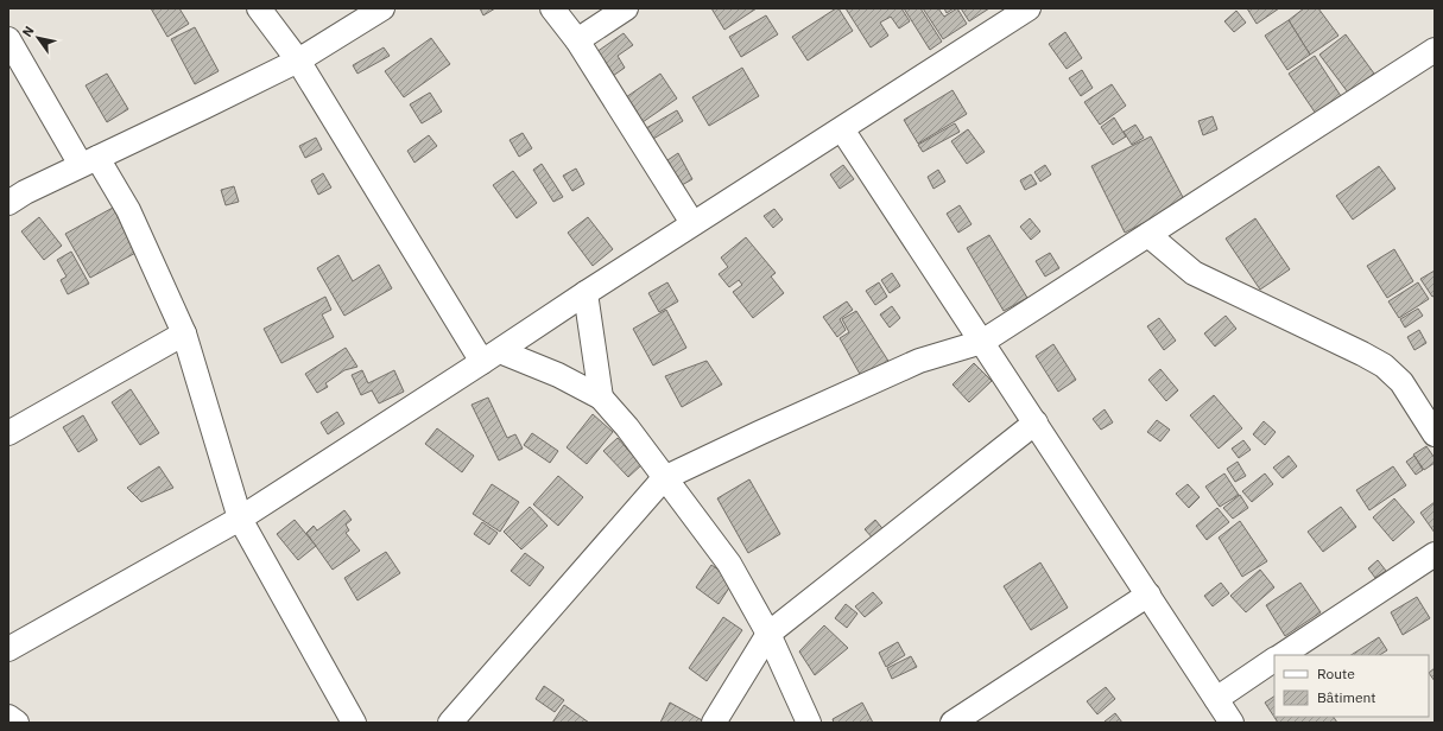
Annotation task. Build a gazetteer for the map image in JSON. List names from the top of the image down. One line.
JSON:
{"legend":["Route","Bâtiment"],"north":"top left"}
